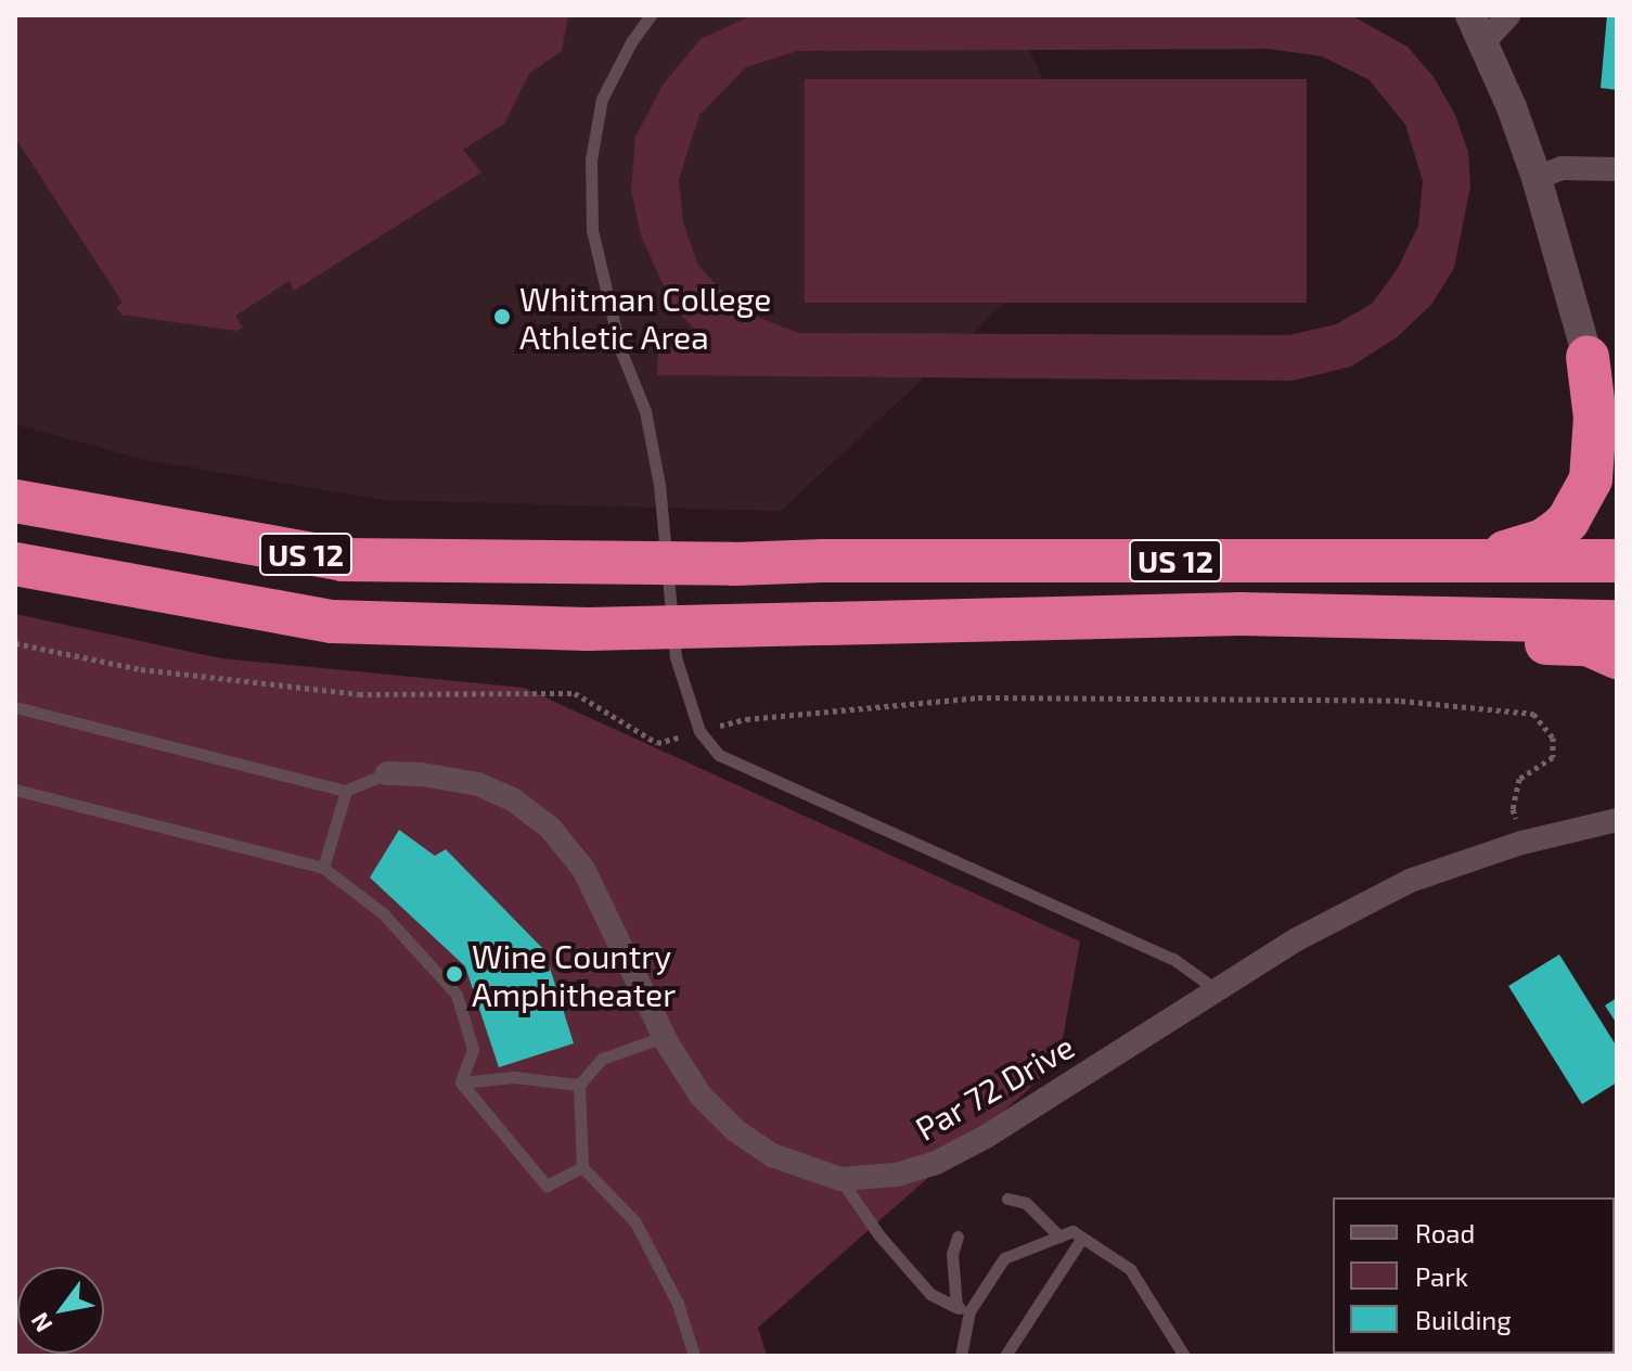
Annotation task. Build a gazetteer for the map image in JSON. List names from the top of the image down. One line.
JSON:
{"streets":{"highway":["US 12"],"street":["Par 72 Drive"]},"places":["Whitman College Athletic Area","Wine Country Amphitheater"],"legend":["Road","Park","Building"],"north":"bottom left"}
